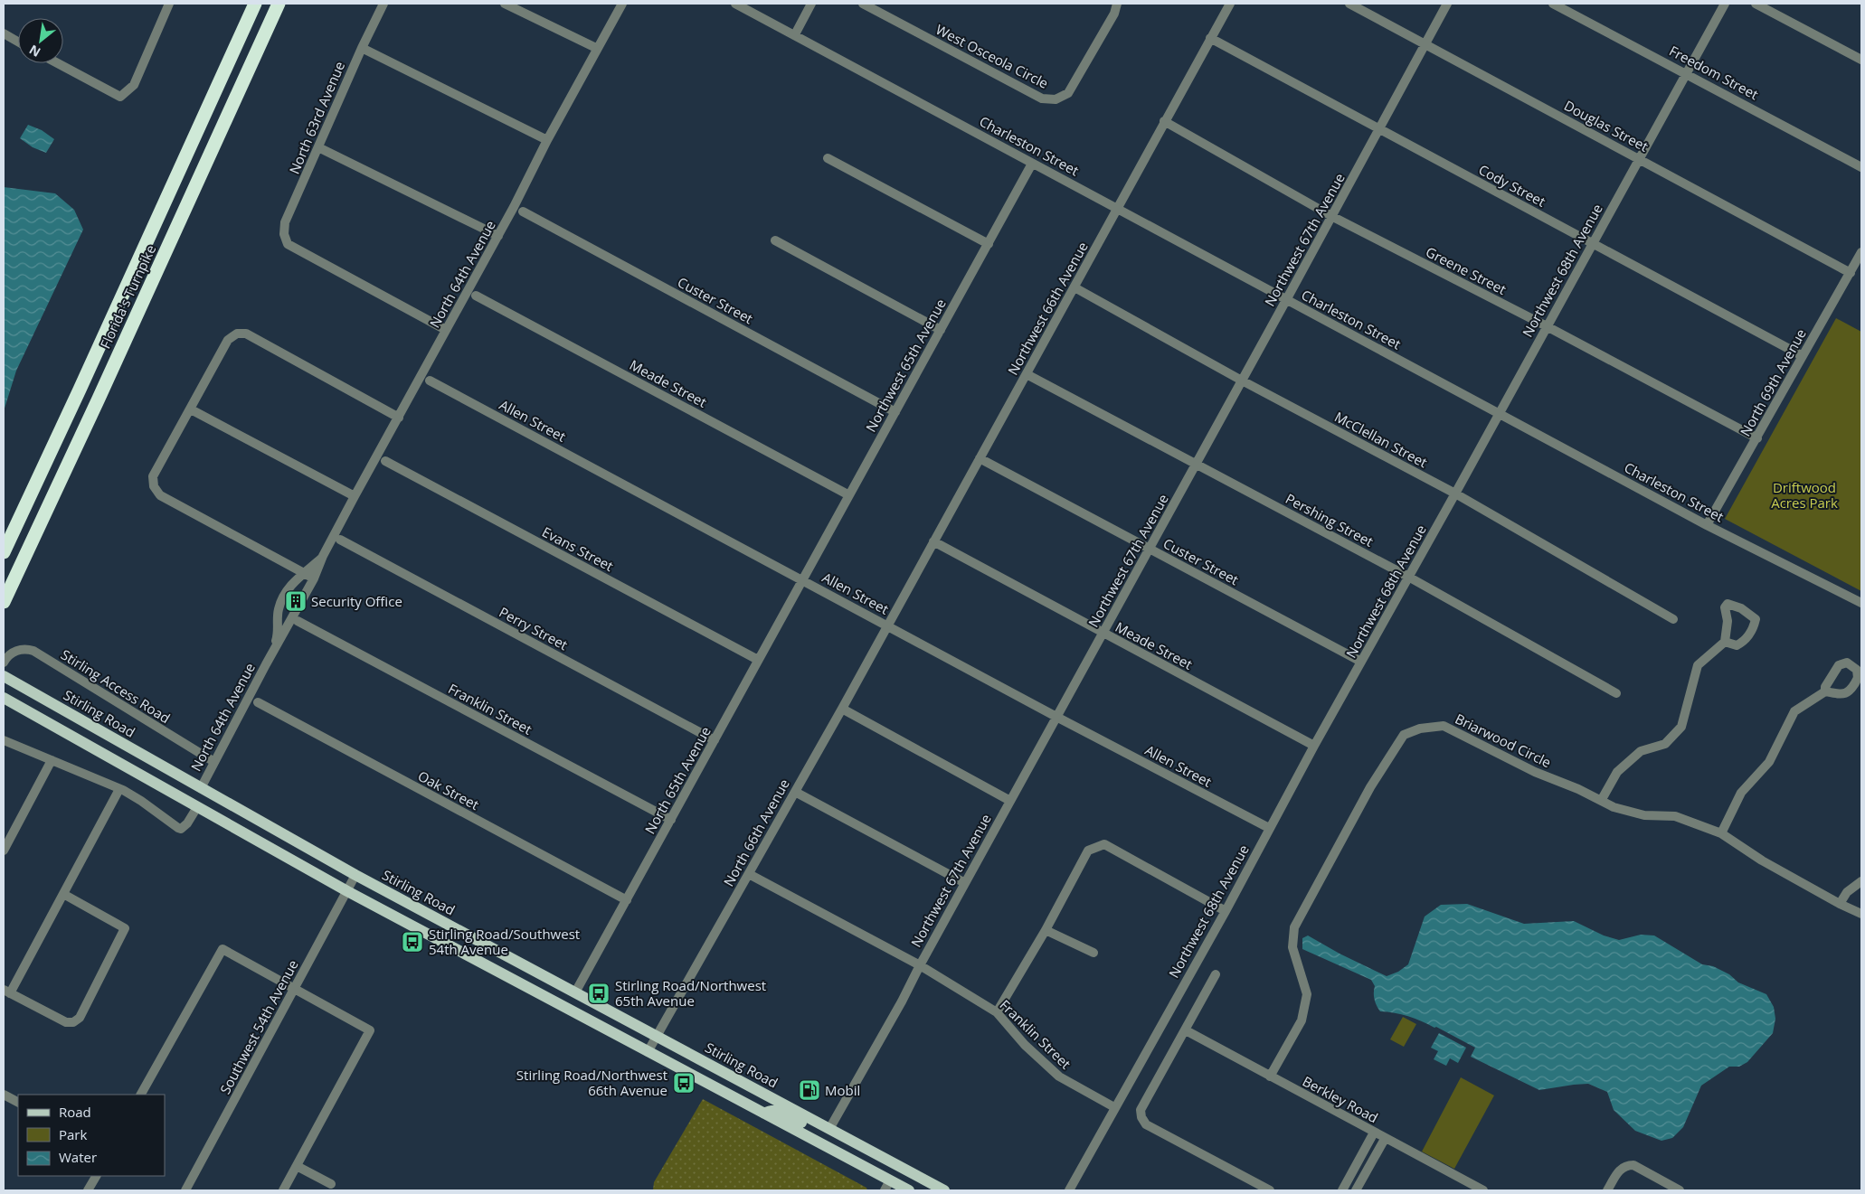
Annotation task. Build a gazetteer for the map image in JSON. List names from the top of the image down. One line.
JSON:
{"streets":{"highway":["Florida's Turnpike"],"main road":["Stirling Road"],"street":["West Osceola Circle","Freedom Street","North 63rd Avenue","Douglas Street","Charleston Street","Cody Street","Northwest 67th Avenue","Greene Street","Northwest 68th Avenue","North 64th Avenue","Custer Street","Northwest 66th Avenue","Northwest 65th Avenue","North 69th Avenue","Meade Street","Allen Street","McClellan Street","Pershing Street","Evans Street","Perry Street","Stirling Access Road","Franklin Street","Briarwood Circle","North 65th Avenue","Oak Street","North 66th Avenue","Southwest 54th Avenue","Berkley Road"]},"crossings":[["Freedom Street","Northwest 68th Avenue"],["North 63rd Avenue","North 64th Avenue"],["Douglas Street","Northwest 67th Avenue"],["Douglas Street","Northwest 68th Avenue"],["Douglas Street","North 69th Avenue"],["Charleston Street","Northwest 67th Avenue"],["Charleston Street","Northwest 68th Avenue"],["Charleston Street","Northwest 66th Avenue"],["Charleston Street","Northwest 65th Avenue"],["Charleston Street","North 69th Avenue"],["Cody Street","Northwest 67th Avenue"],["Cody Street","Northwest 68th Avenue"],["Cody Street","Northwest 66th Avenue"],["Cody Street","North 69th Avenue"],["Northwest 67th Avenue","Greene Street"],["Northwest 67th Avenue","Custer Street"],["Northwest 67th Avenue","Meade Street"],["Northwest 67th Avenue","Allen Street"],["Northwest 67th Avenue","McClellan Street"],["Northwest 67th Avenue","Pershing Street"],["Northwest 67th Avenue","Franklin Street"],["Northwest 67th Avenue","Stirling Road"],["Greene Street","Northwest 68th Avenue"],["Greene Street","Northwest 66th Avenue"],["Greene Street","North 69th Avenue"],["Northwest 68th Avenue","Custer Street"],["Northwest 68th Avenue","Meade Street"],["Northwest 68th Avenue","Allen Street"],["Northwest 68th Avenue","McClellan Street"],["Northwest 68th Avenue","Pershing Street"],["Northwest 68th Avenue","Franklin Street"],["North 64th Avenue","Stirling Access Road"],["North 64th Avenue","Stirling Road"],["Custer Street","Northwest 66th Avenue"],["Custer Street","Northwest 65th Avenue"],["Northwest 66th Avenue","Meade Street"],["Northwest 66th Avenue","Allen Street"],["Northwest 66th Avenue","McClellan Street"],["Northwest 66th Avenue","Pershing Street"],["Northwest 66th Avenue","North 66th Avenue"],["Northwest 65th Avenue","Meade Street"],["Northwest 65th Avenue","Allen Street"],["Northwest 65th Avenue","North 65th Avenue"],["Allen Street","North 65th Avenue"],["Allen Street","North 66th Avenue"],["Evans Street","North 65th Avenue"],["Perry Street","North 65th Avenue"],["Franklin Street","North 65th Avenue"],["Franklin Street","North 66th Avenue"],["Stirling Road","North 65th Avenue"],["Stirling Road","North 66th Avenue"],["Stirling Road","Southwest 54th Avenue"],["Briarwood Circle","Berkley Road"],["North 65th Avenue","Oak Street"]],"parks":["Driftwood Acres Park"],"places":{"building":["Security Office"],"bus stop":["Stirling Road/Southwest 54th Avenue","Stirling Road/Northwest 65th Avenue","Stirling Road/Northwest 66th Avenue"],"fuel station":["Mobil"]},"legend":["Road","Park","Water"],"north":"bottom left"}
